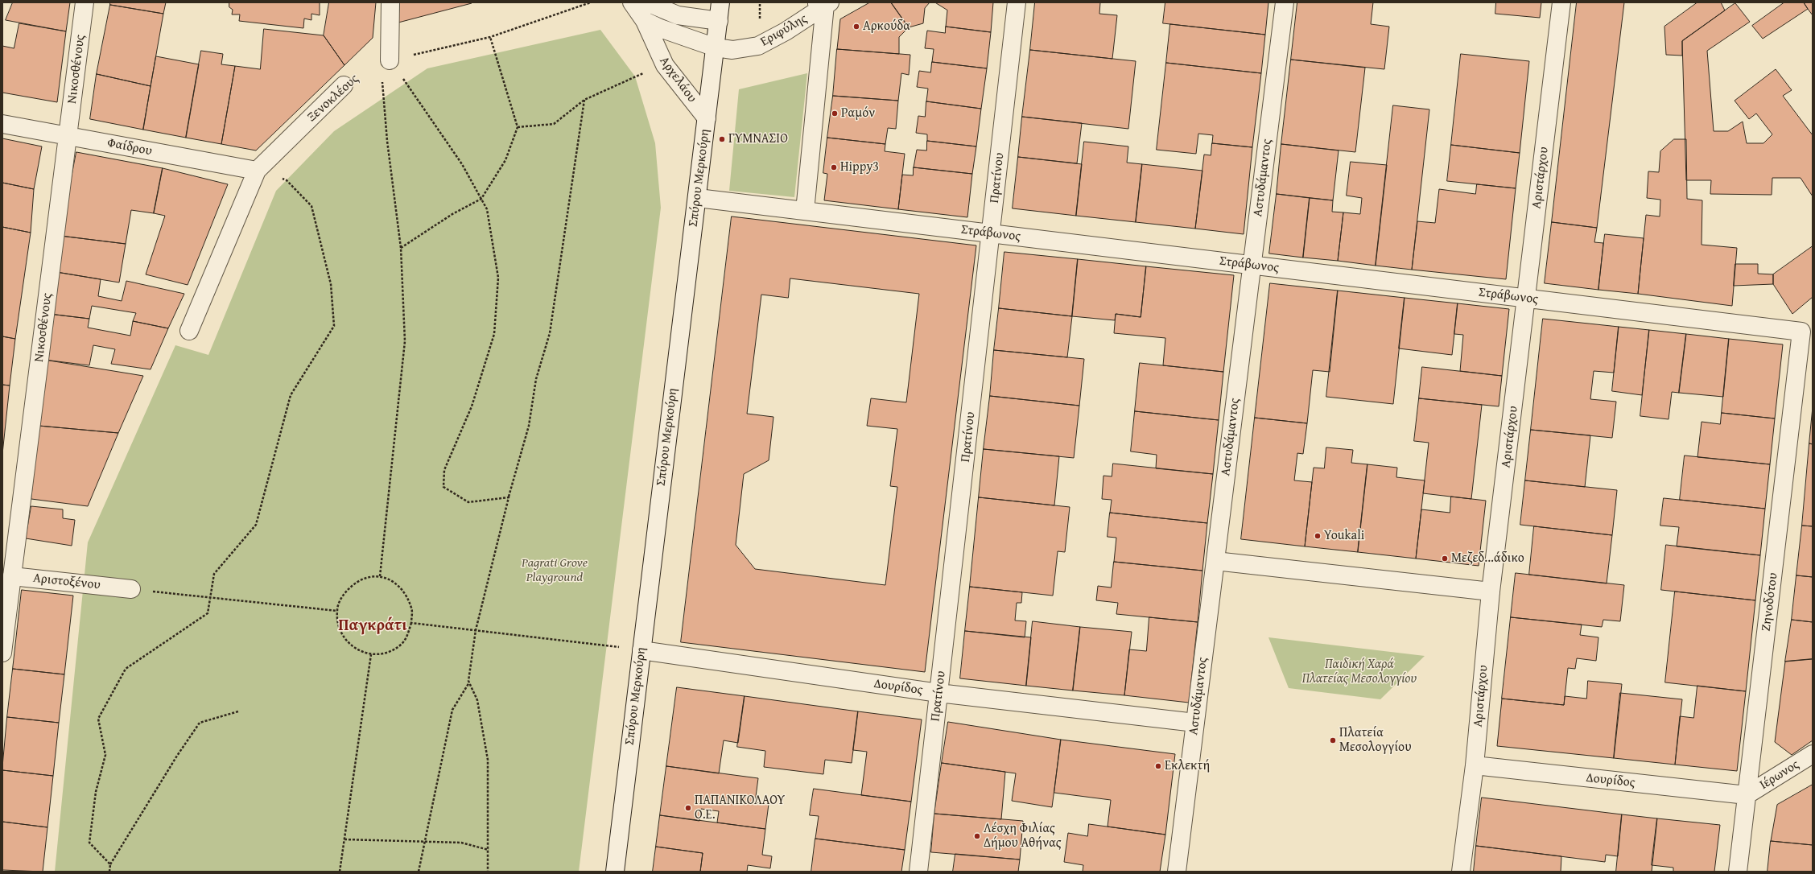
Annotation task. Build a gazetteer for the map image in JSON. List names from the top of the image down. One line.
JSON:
{"streets":{"street":["Εριφύλης","Νικοσθένους","Αρχελάου","Ξενοκλέους","Φαίδρου","Σπύρου Μερκούρη","Πρατίνου","Αστυδάμαντος","Αριστάρχου","Στράβωνος","Αριστοξένου","Ζηνοδότου","Δουρίδος","Ιέρωνος"]},"crossings":[["Εριφύλης","Σπύρου Μερκούρη"],["Νικοσθένους","Φαίδρου"],["Νικοσθένους","Αριστοξένου"],["Αρχελάου","Σπύρου Μερκούρη"],["Ξενοκλέους","Φαίδρου"],["Σπύρου Μερκούρη","Στράβωνος"],["Σπύρου Μερκούρη","Δουρίδος"],["Πρατίνου","Στράβωνος"],["Πρατίνου","Δουρίδος"],["Αστυδάμαντος","Στράβωνος"],["Αστυδάμαντος","Δουρίδος"],["Αριστάρχου","Στράβωνος"],["Αριστάρχου","Δουρίδος"],["Στράβωνος","Ζηνοδότου"],["Ζηνοδότου","Δουρίδος"],["Ζηνοδότου","Ιέρωνος"],["Δουρίδος","Ιέρωνος"]],"districts":["Παγκράτι"],"parks":["Pagrati Grove Playground","Παιδική Χαρά Πλατείας Μεσολογγίου"],"places":["Αρκούδα","Ραμόν","ΓΥΜΝΑΣΙΟ","Hippy3","Youkali","Μεζεδ...άδικο","Πλατεία Μεσολογγίου","Εκλεκτή","ΠΑΠΑΝΙΚΟΛΑΟΥ Ο.Ε.","Λέσχη Φιλίας Δήμου Αθήνας"]}
